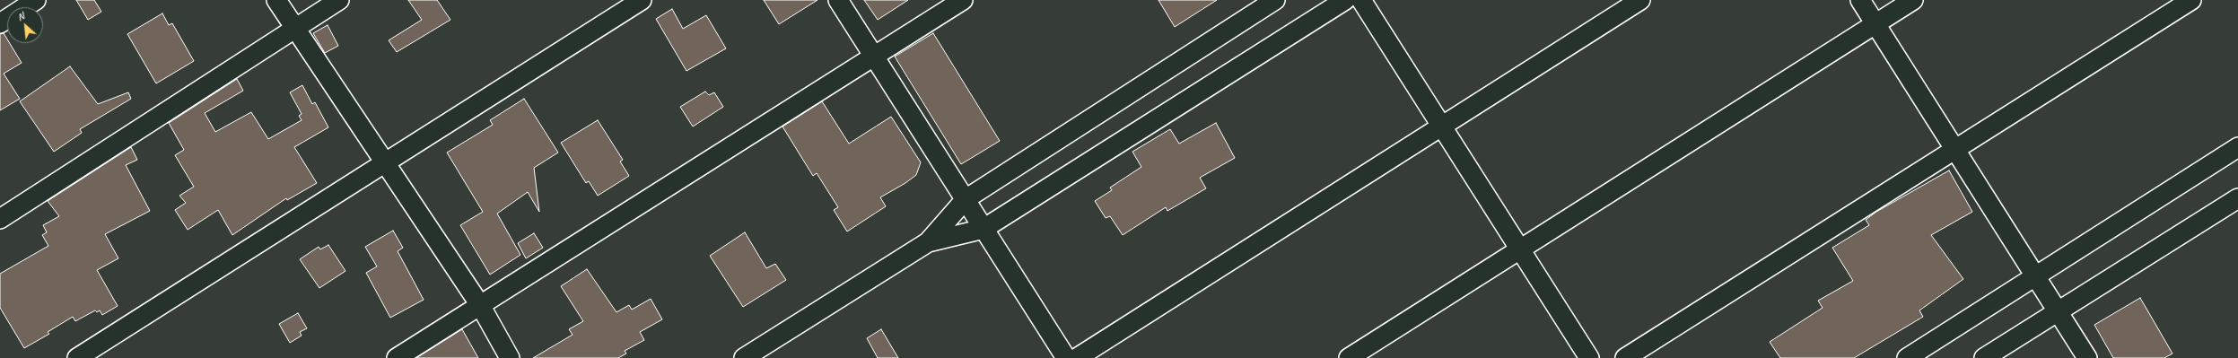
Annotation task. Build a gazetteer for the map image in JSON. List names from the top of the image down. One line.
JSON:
{"north":"top left"}
